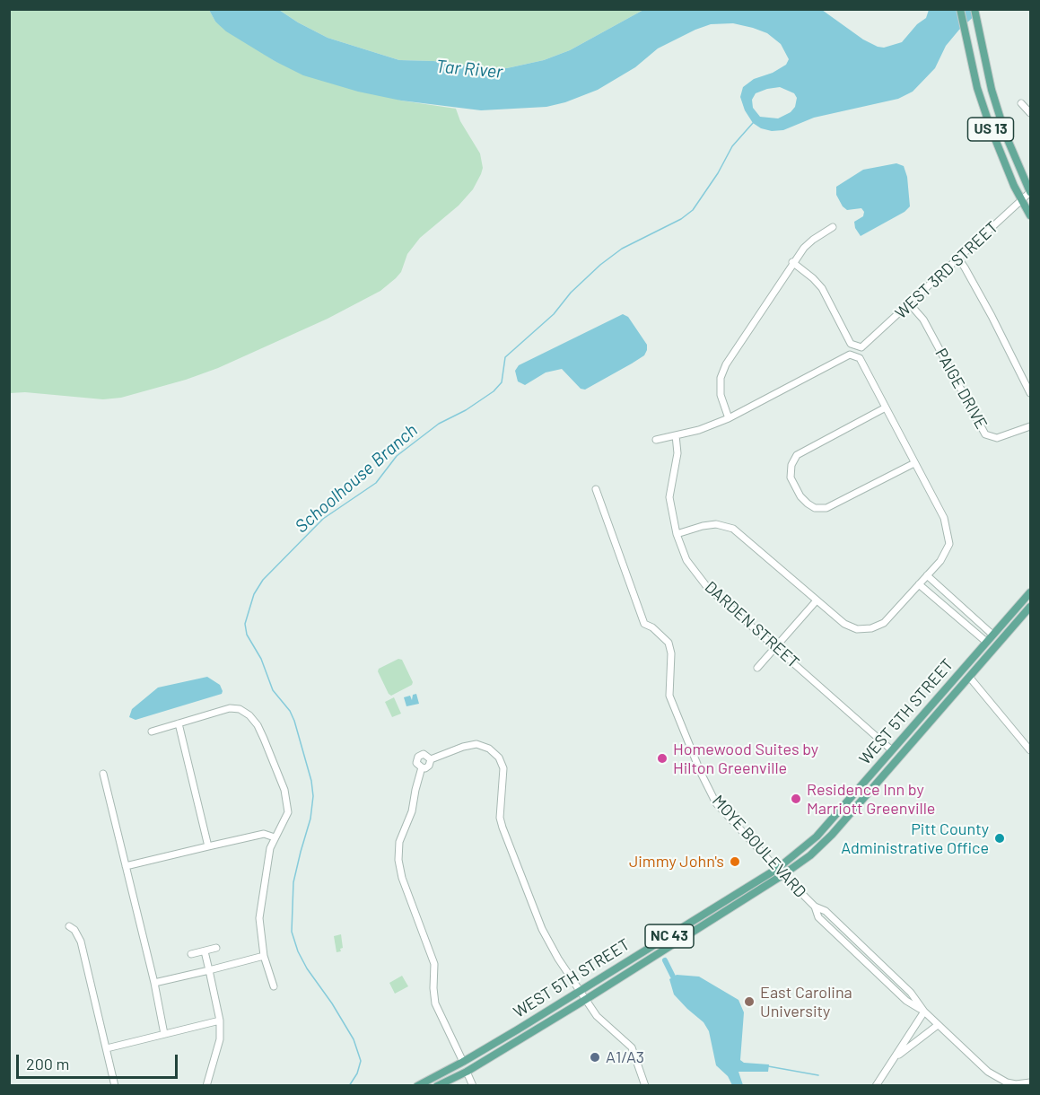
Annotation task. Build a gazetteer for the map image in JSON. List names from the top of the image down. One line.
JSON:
{"streets":{"main road":["US 13","WEST 5TH STREET","NC 43"],"street":["WEST 3RD STREET","PAIGE DRIVE","DARDEN STREET","MOYE BOULEVARD"]},"crossings":[["US 13","WEST 3RD STREET"],["WEST 3RD STREET","PAIGE DRIVE"],["DARDEN STREET","WEST 5TH STREET"],["WEST 5TH STREET","MOYE BOULEVARD"]],"water":["Tar River","Schoolhouse Branch"],"places":["Homewood Suites by Hilton Greenville","Residence Inn by Marriott Greenville","Pitt County Administrative Office","Jimmy John's","East Carolina University","A1/A3"],"scale_bar":"200 m"}
